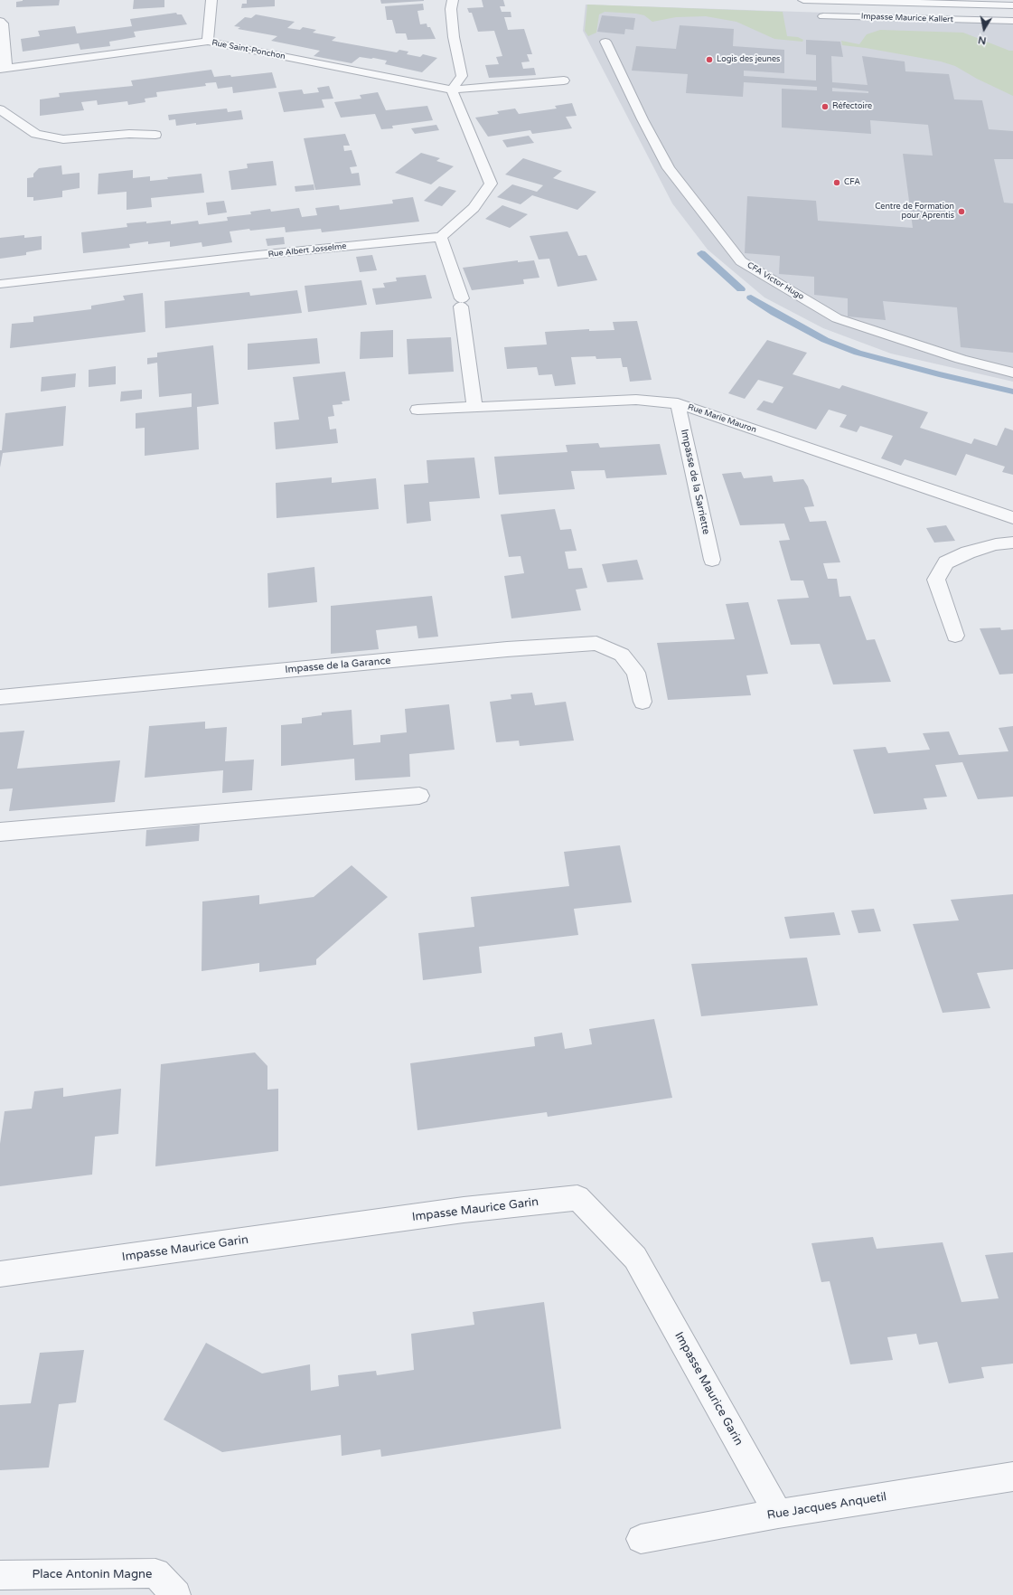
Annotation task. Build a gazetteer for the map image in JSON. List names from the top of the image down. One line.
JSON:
{"streets":{"street":["Impasse Maurice Kallert","Rue Saint-Ponchon","Rue Albert Josselme","CFA Victor Hugo","Rue Marie Mauron","Impasse de la Sarriette","Impasse de la Garance","Impasse Maurice Garin","Rue Jacques Anquetil","Place Antonin Magne"]},"crossings":[["Rue Marie Mauron","Impasse de la Sarriette"],["Impasse Maurice Garin","Rue Jacques Anquetil"]],"places":["Logis des jeunes","Réfectoire","CFA","Centre de Formation pour Aprentis"],"north":"bottom"}
